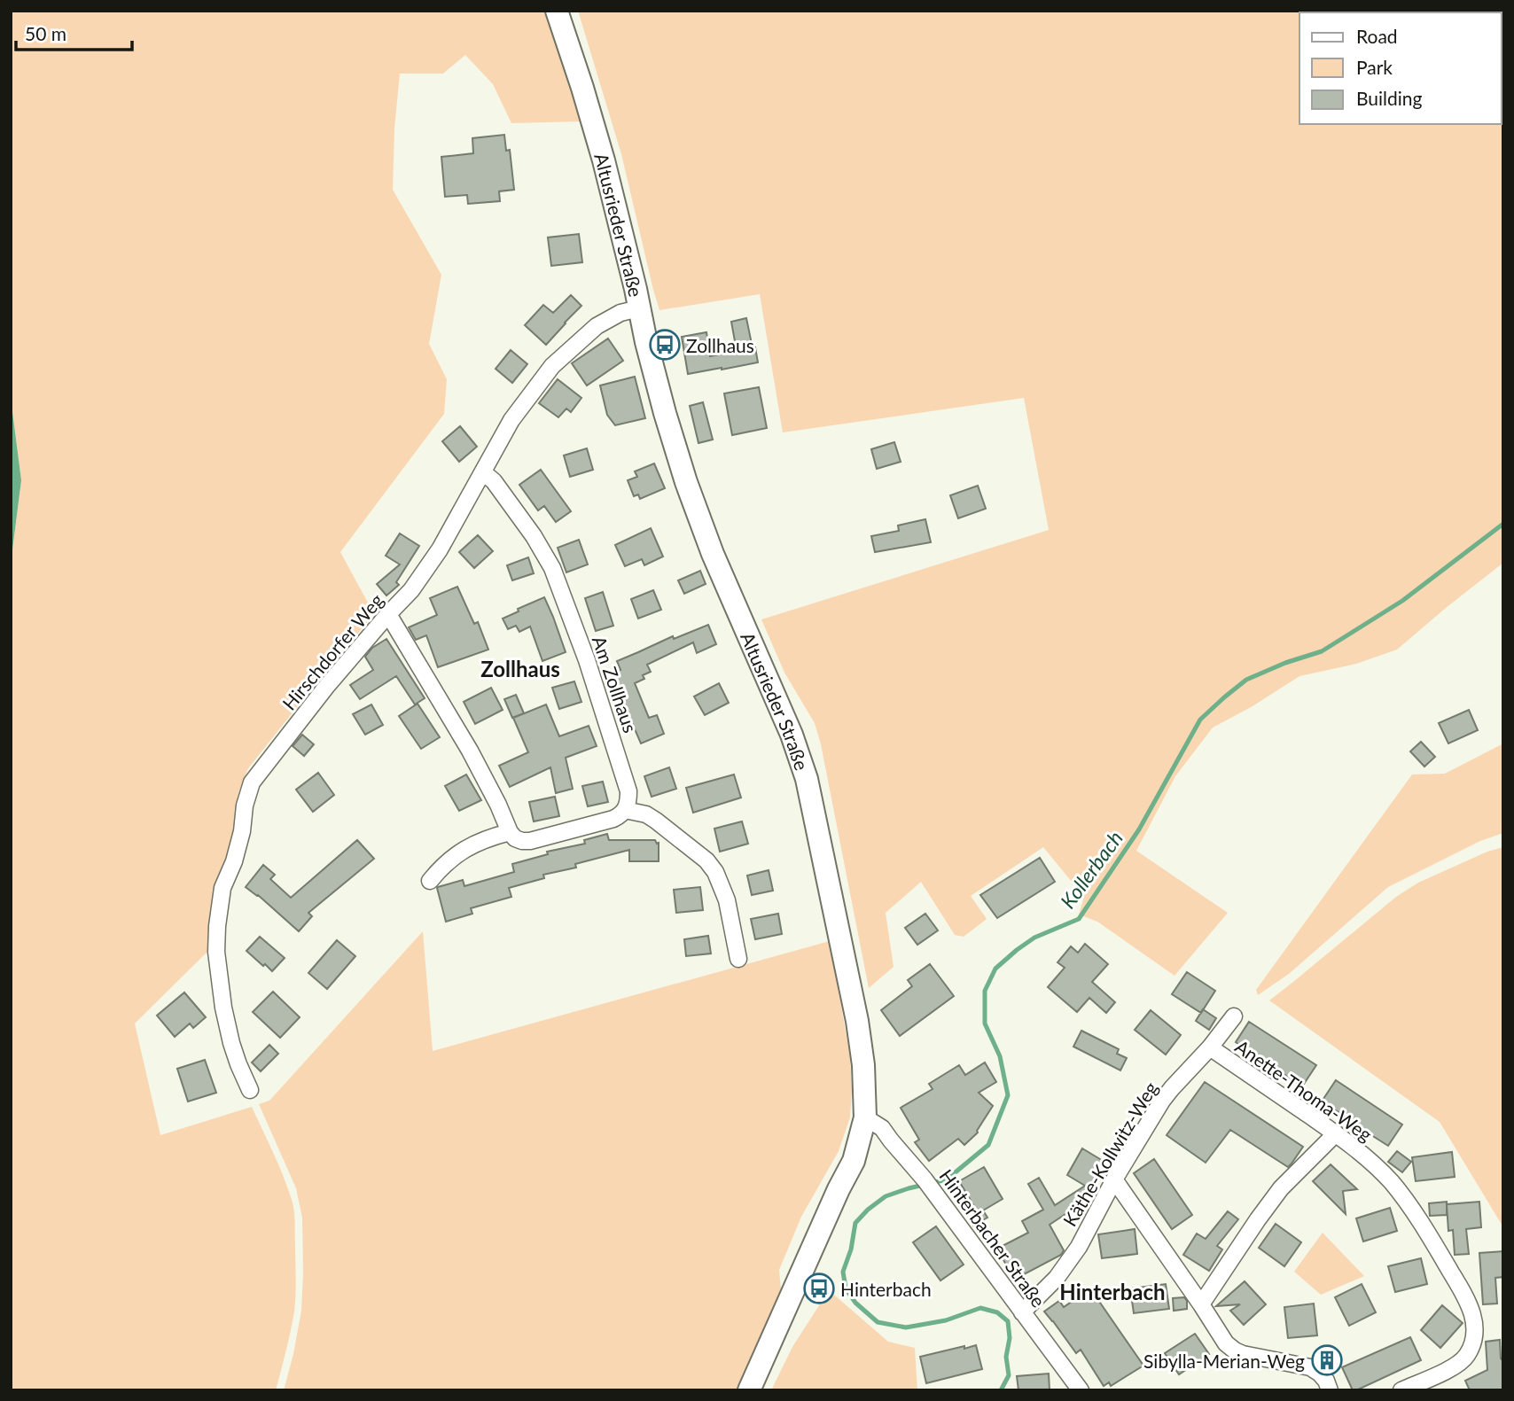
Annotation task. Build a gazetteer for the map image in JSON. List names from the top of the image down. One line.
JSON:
{"streets":{"main road":["Altusrieder Straße"],"street":["Hirschdorfer Weg","Am Zollhaus","Anette-Thoma-Weg","Käthe-Kollwitz-Weg","Hinterbacher Straße"]},"crossings":[["Altusrieder Straße","Hirschdorfer Weg"],["Altusrieder Straße","Hinterbacher Straße"],["Hirschdorfer Weg","Am Zollhaus"],["Anette-Thoma-Weg","Käthe-Kollwitz-Weg"],["Käthe-Kollwitz-Weg","Hinterbacher Straße"]],"districts":["Zollhaus","Hinterbach"],"water":["Kollerbach"],"places":{"bus stop":["Zollhaus","Hinterbach"],"building":["Sibylla-Merian-Weg"]},"legend":["Road","Park","Building"],"scale_bar":"50 m"}
